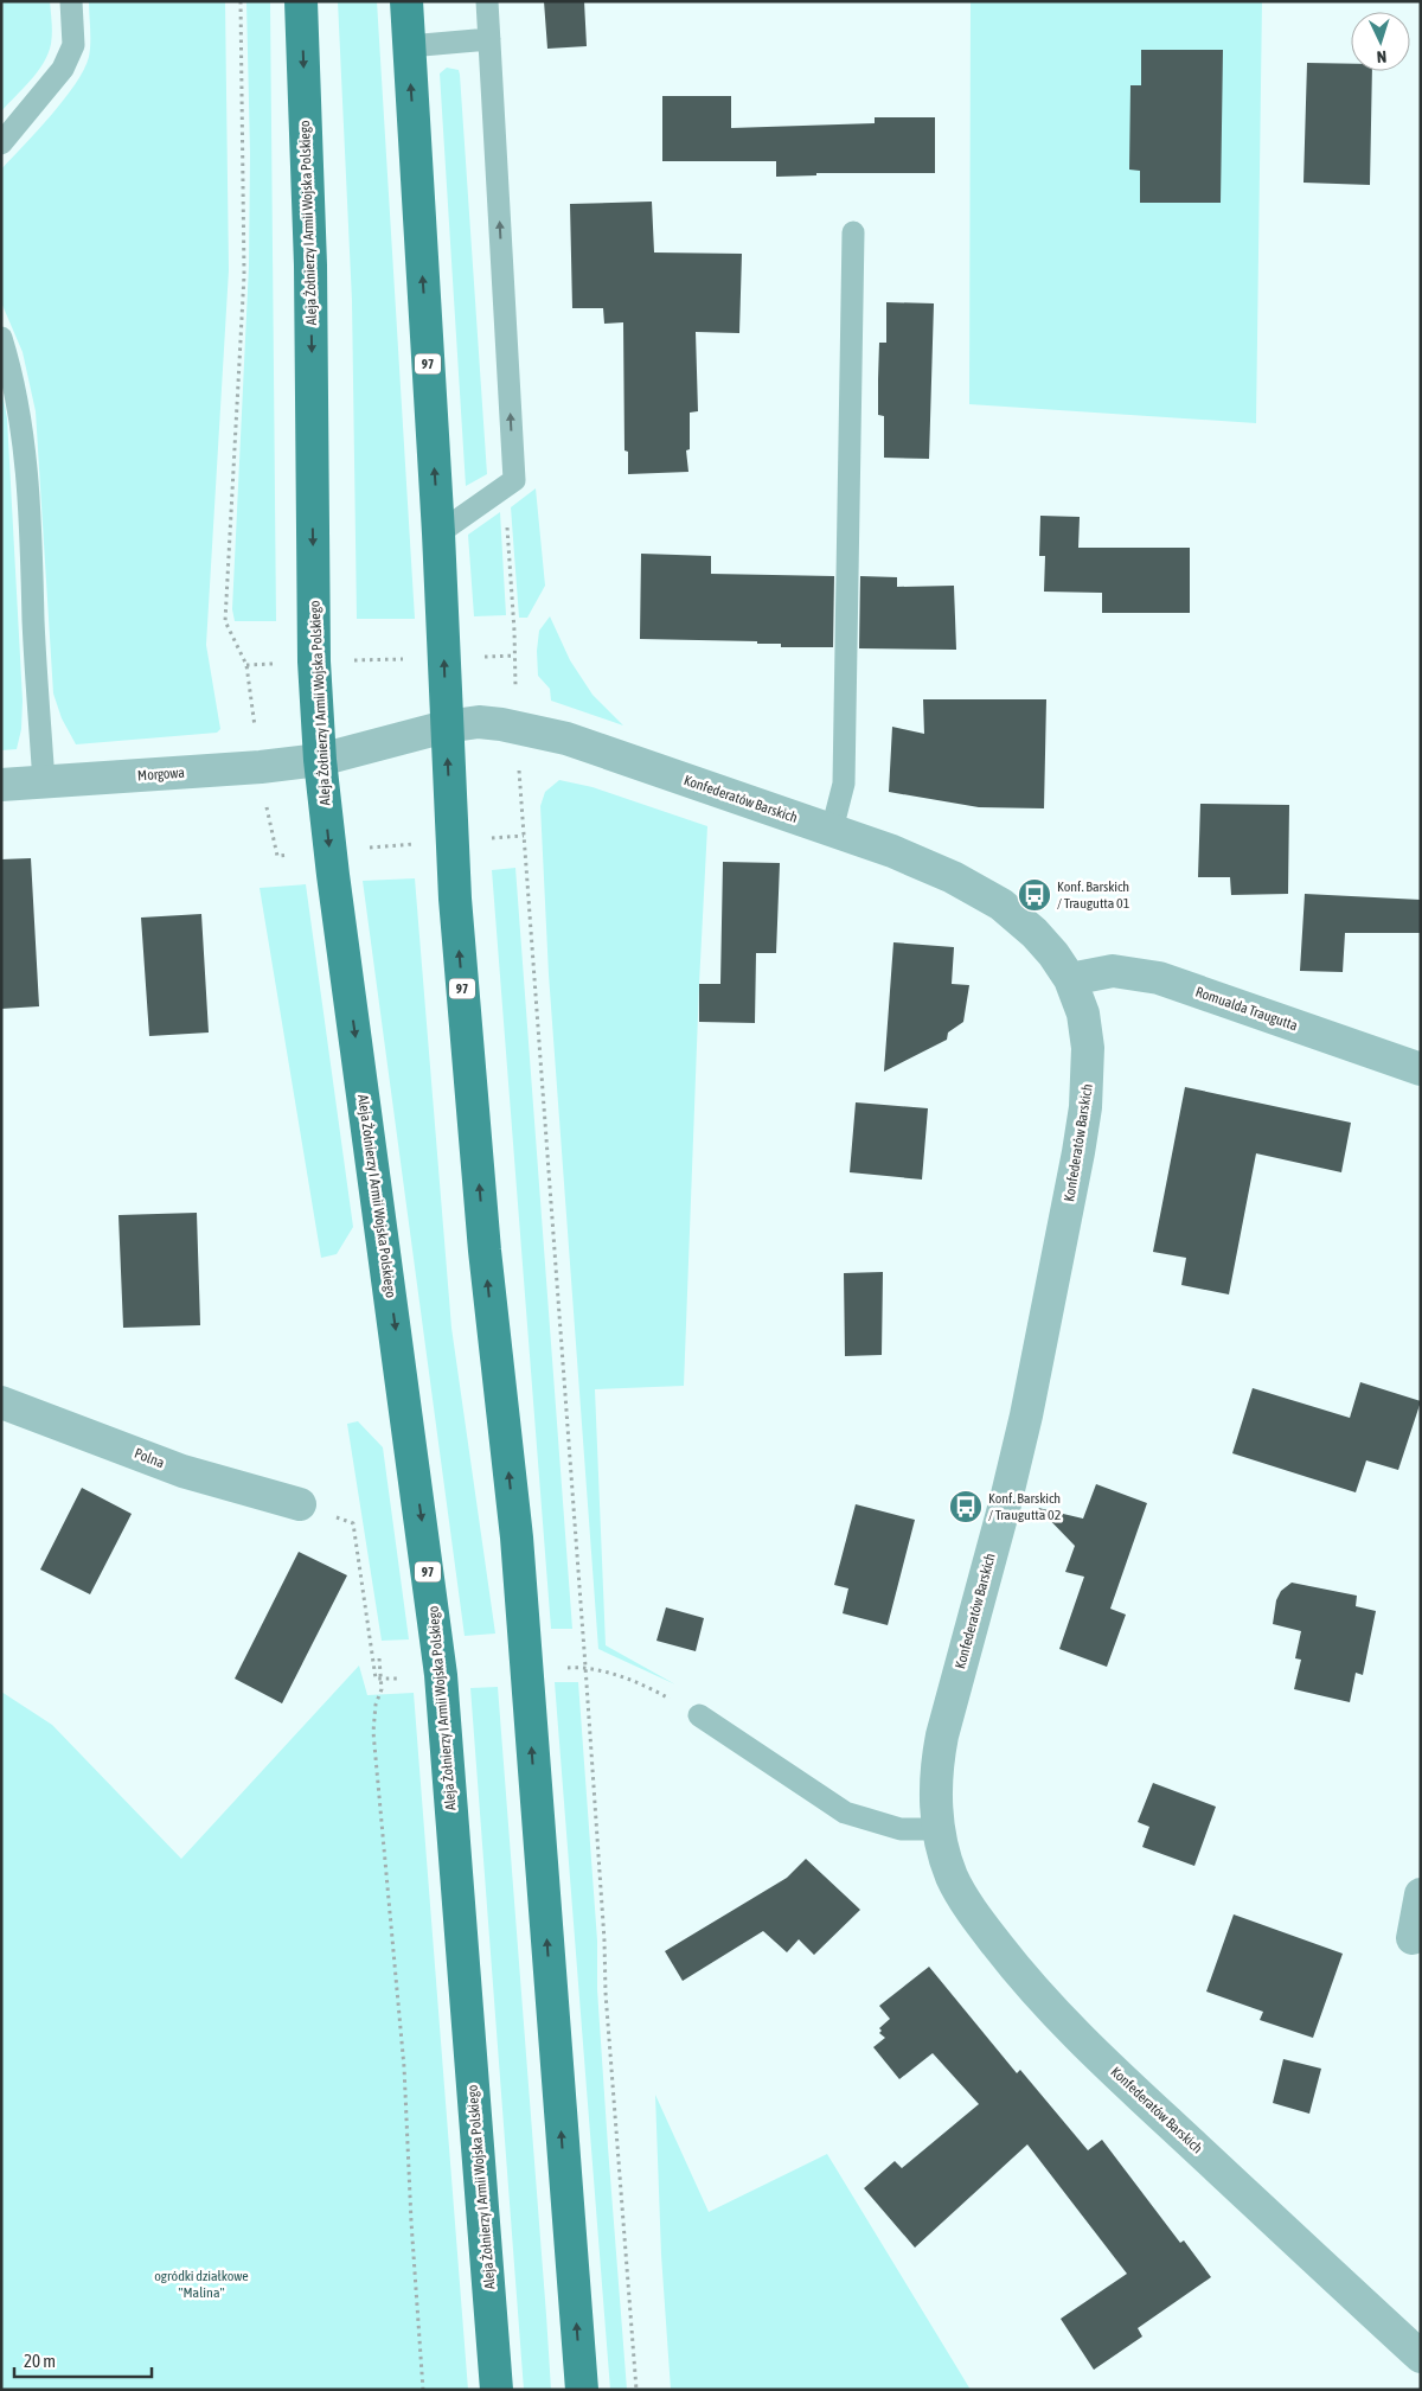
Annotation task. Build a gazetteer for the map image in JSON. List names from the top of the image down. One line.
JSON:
{"streets":{"main road":["Aleja Żołnierzy I Armii Wojska Polskiego","97"],"street":["Morgowa","Konfederatów Barskich","Romualda Traugutta","Polna"]},"crossings":[["Aleja Żołnierzy I Armii Wojska Polskiego","Morgowa"],["Aleja Żołnierzy I Armii Wojska Polskiego","Konfederatów Barskich"],["97","Konfederatów Barskich"],["Morgowa","Konfederatów Barskich"],["Konfederatów Barskich","Romualda Traugutta"]],"parks":["ogródki działkowe \"Malina\""],"places":{"bus stop":["Konf. Barskich / Traugutta 01","Konf. Barskich / Traugutta 02"]},"scale_bar":"20 m","north":"bottom"}
